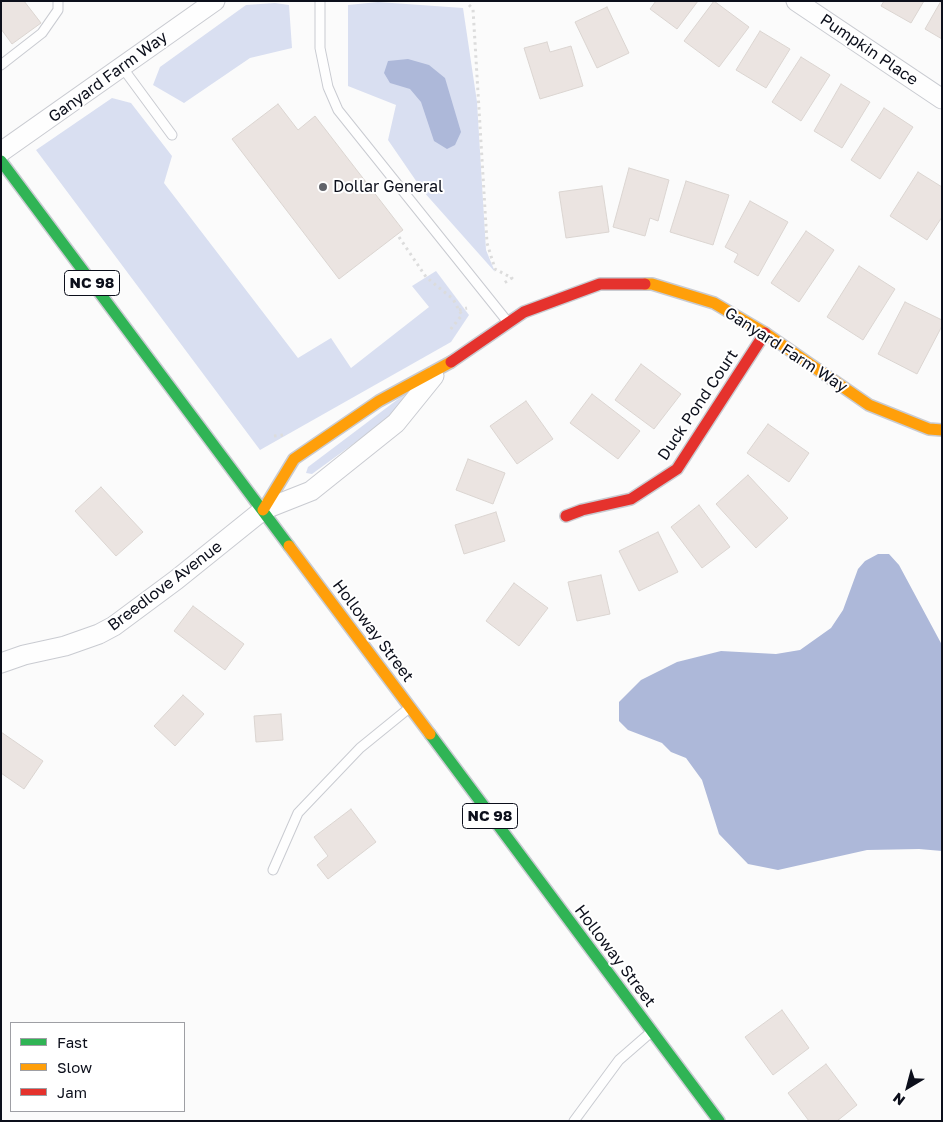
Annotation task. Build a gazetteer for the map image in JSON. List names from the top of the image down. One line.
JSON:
{"streets":{"main road":["Ganyard Farm Way","NC 98","Duck Pond Court","Holloway Street"],"street":["Pumpkin Place","Breedlove Avenue"]},"crossings":[["Ganyard Farm Way","Duck Pond Court"],["Ganyard Farm Way","Breedlove Avenue"],["Ganyard Farm Way","Holloway Street"],["Breedlove Avenue","Holloway Street"]],"places":["Dollar General"],"legend":["Fast","Slow","Jam"],"north":"bottom left"}
